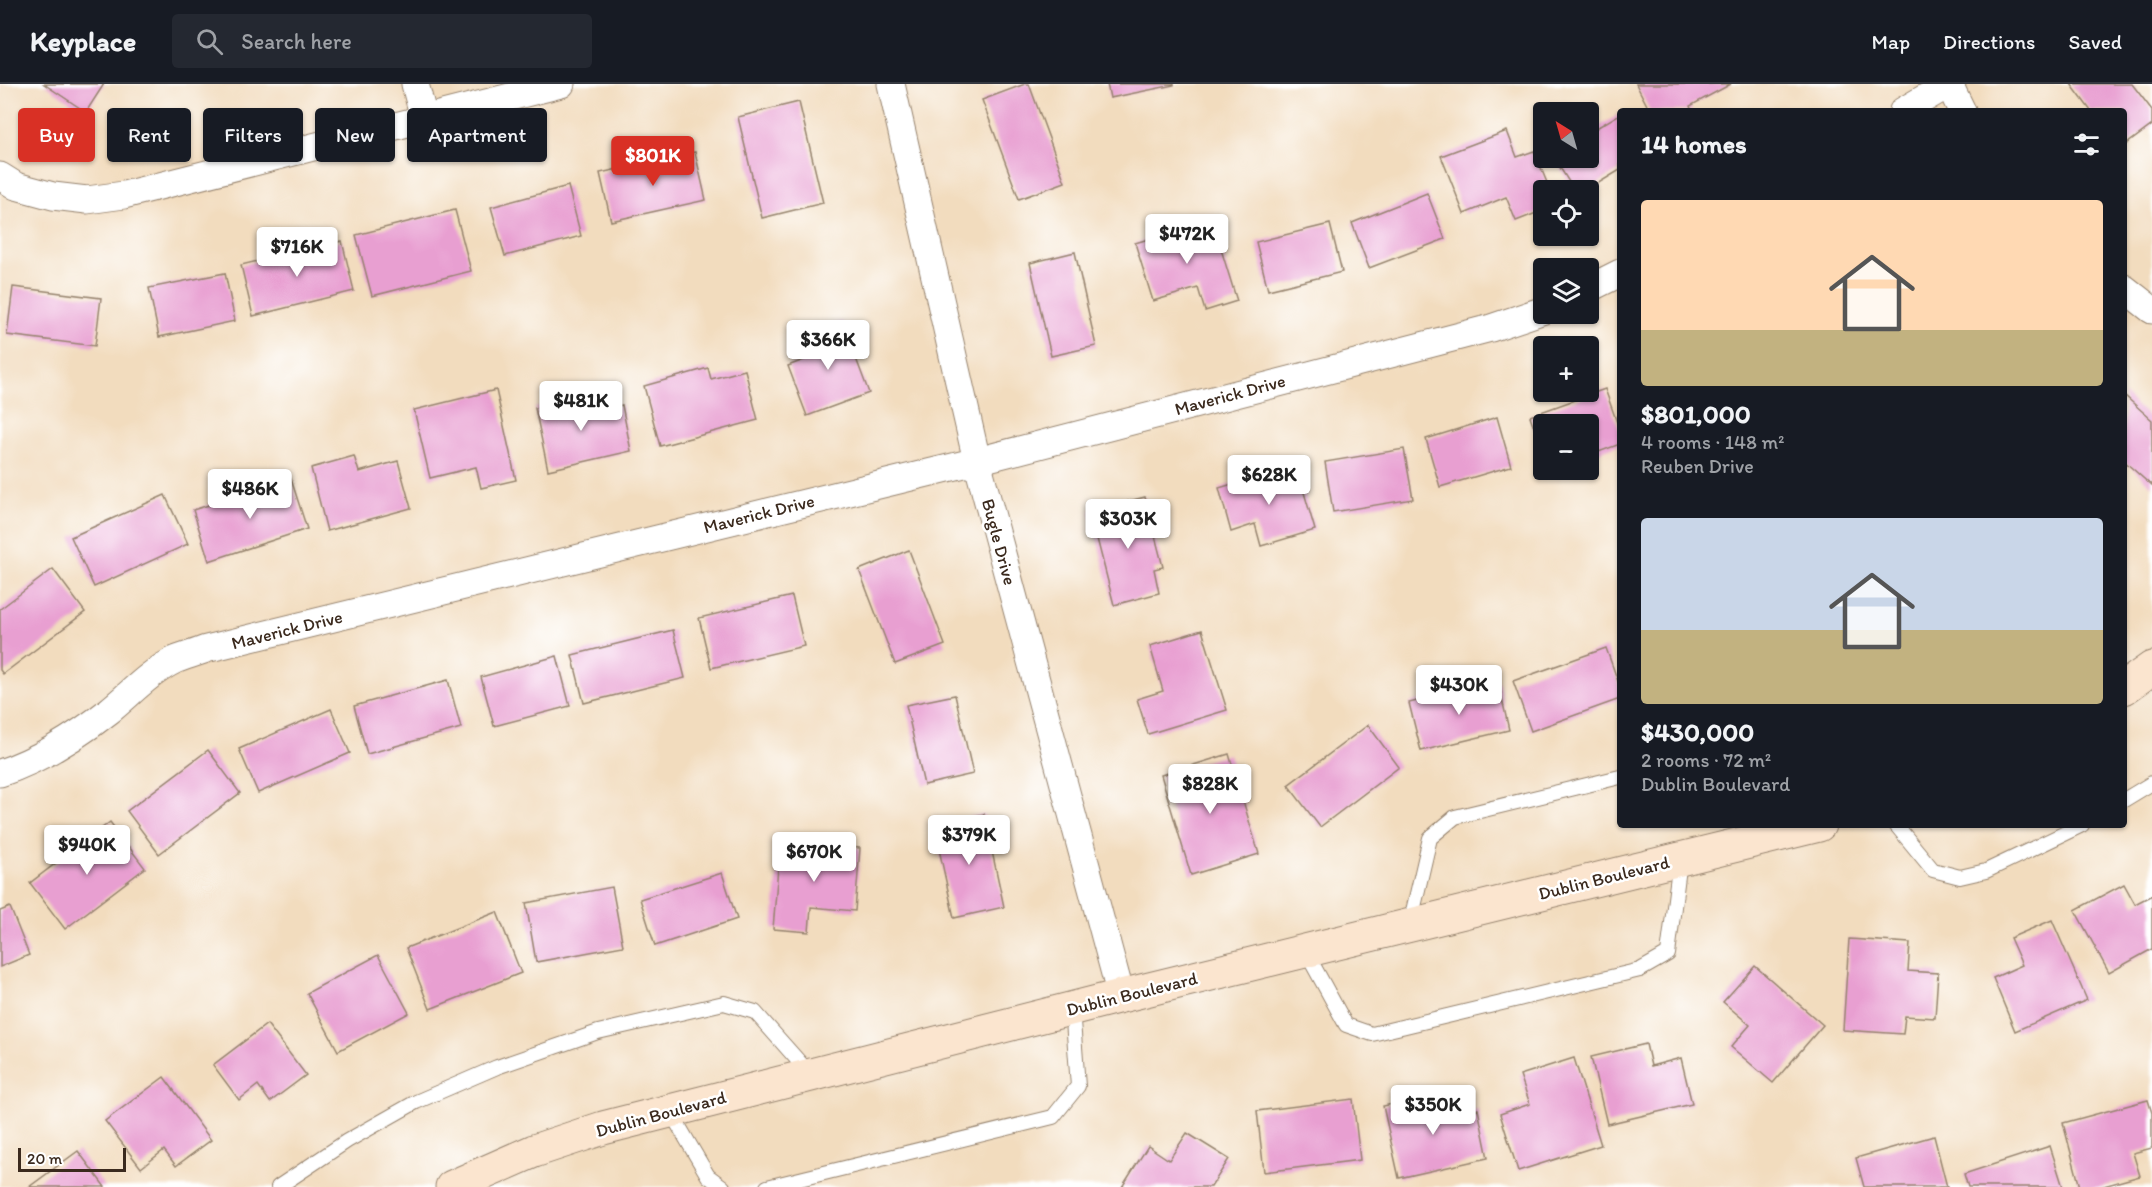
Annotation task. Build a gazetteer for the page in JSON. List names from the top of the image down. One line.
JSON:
{"streets":{"main road":["Dublin Boulevard"],"street":["Maverick Drive","Bugle Drive"]},"crossings":[["Maverick Drive","Bugle Drive"],["Bugle Drive","Dublin Boulevard"]],"scale_bar":"20 m","north":"top left","page":{"header":"Keyplace","search":"Search here","nav":["Map","Directions","Saved"],"map_buttons":["+","−"],"chip":["Buy","Rent","Filters","New","Apartment"],"heading":"14 homes","price":["$801K","$472K","$716K","$366K","$481K","$628K","$486K","$303K","$430K","$828K","$379K","$940K","$670K","$350K"],"list":[{"name":"$801,000","note":"4 rooms · 148 m² · Reuben Drive"},{"name":"$430,000","note":"2 rooms · 72 m² · Dublin Boulevard"}],"scale":"20 m"}}
